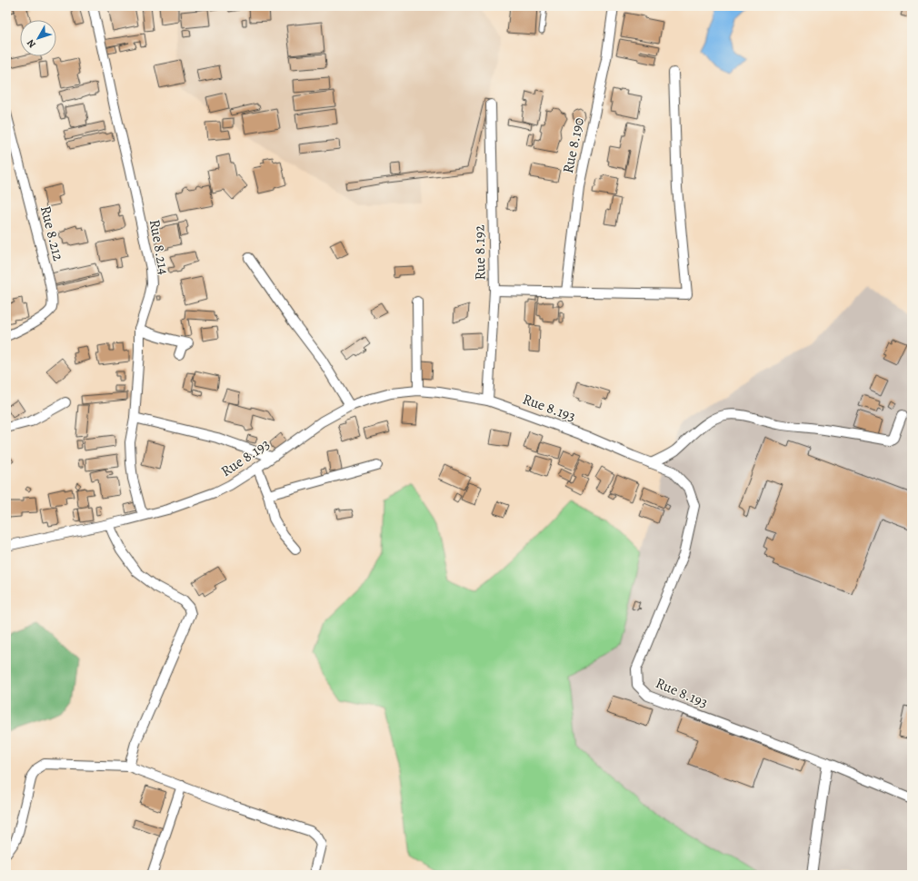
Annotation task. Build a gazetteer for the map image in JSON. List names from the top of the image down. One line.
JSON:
{"streets":{"street":["Rue 8.190","Rue 8.212","Rue 8.214","Rue 8.192","Rue 8.193"]},"crossings":[["Rue 8.214","Rue 8.193"],["Rue 8.192","Rue 8.193"]],"north":"bottom left"}
